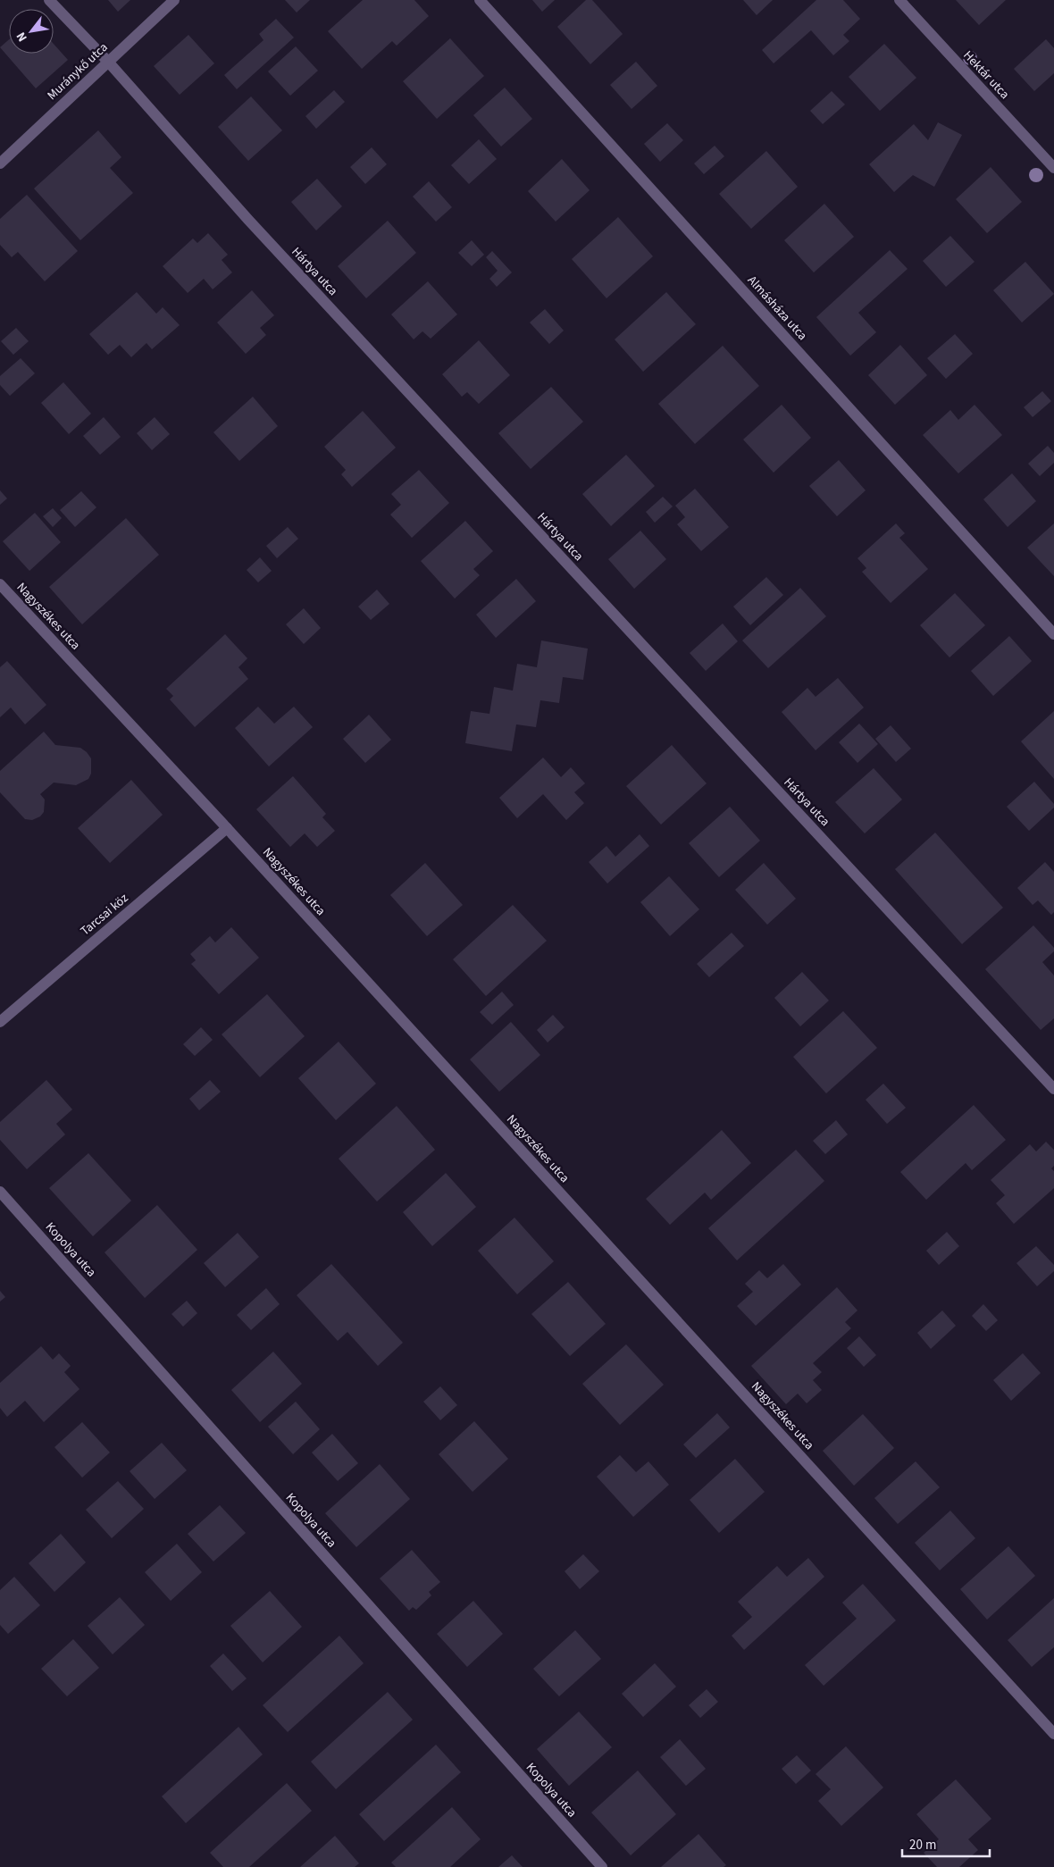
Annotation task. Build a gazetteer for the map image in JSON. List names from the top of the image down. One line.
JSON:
{"streets":{"street":["Muránykő utca","Hektár utca","Hártya utca","Almásháza utca","Nagyszékes utca","Tarcsai köz","Kopolya utca"]},"crossings":[["Muránykő utca","Hártya utca"],["Nagyszékes utca","Tarcsai köz"]],"scale_bar":"20 m","north":"bottom left"}
